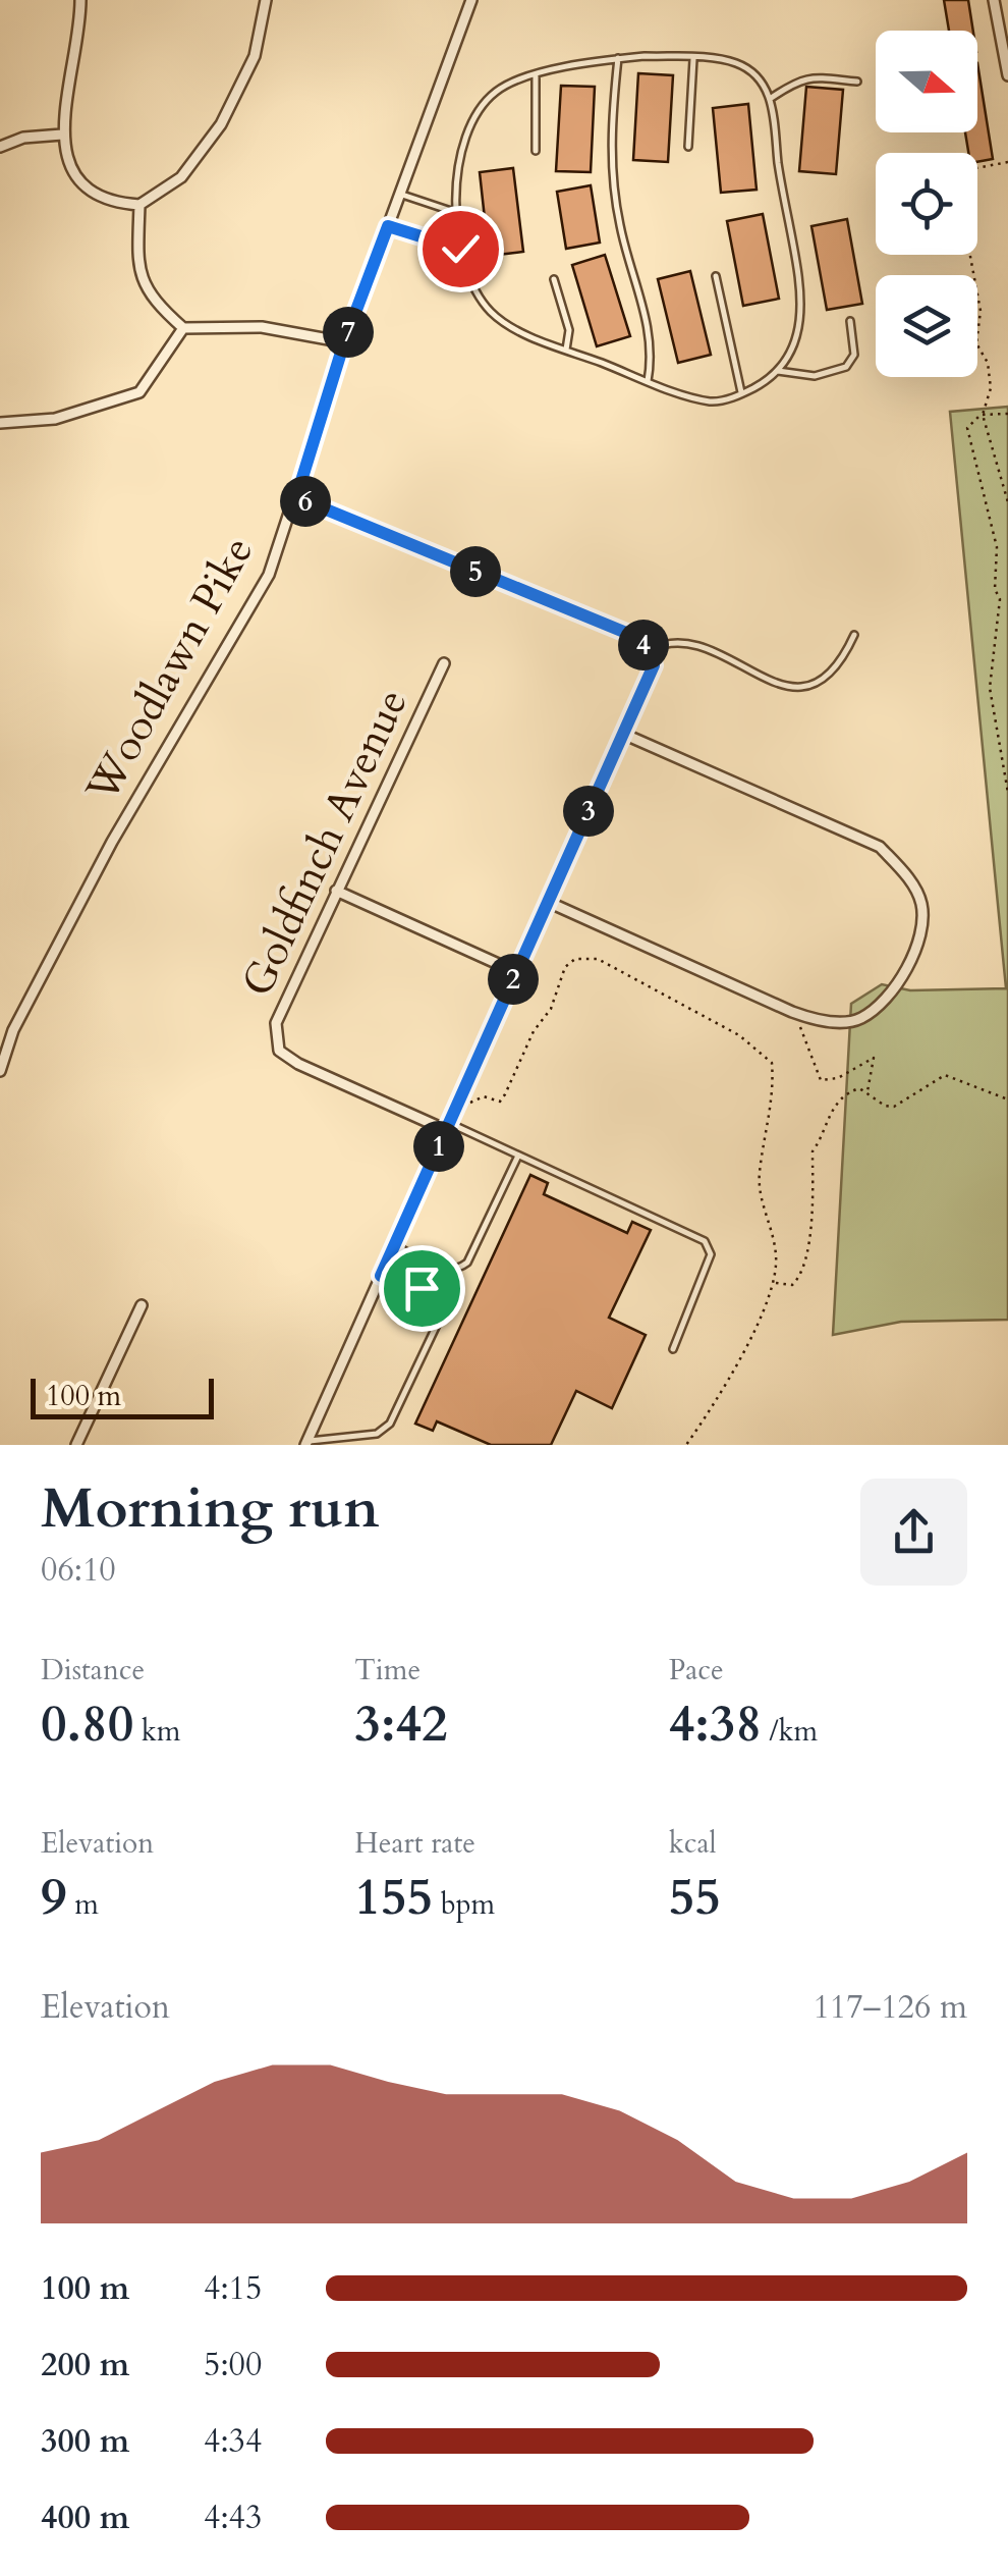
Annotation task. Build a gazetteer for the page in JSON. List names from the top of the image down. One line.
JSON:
{"streets":{"street":["Woodlawn Pike","Goldfinch Avenue"]},"scale_bar":"100 m","north":"right","page":{"pins":["7","6","5","4","3","2","1"],"scale":"100 m","heading":["Morning run","06:10"],"stats":[["Distance","0.80 km"],["Time","3:42"],["Pace","4:38 /km"],["Elevation","9 m"],["Heart rate","155 bpm"],["kcal","55"]],"chart":["Elevation","117–126 m"],"list":[{"name":"100 m","note":"4:15"},{"name":"200 m","note":"5:00"},{"name":"300 m","note":"4:34"},{"name":"400 m","note":"4:43"}]}}
